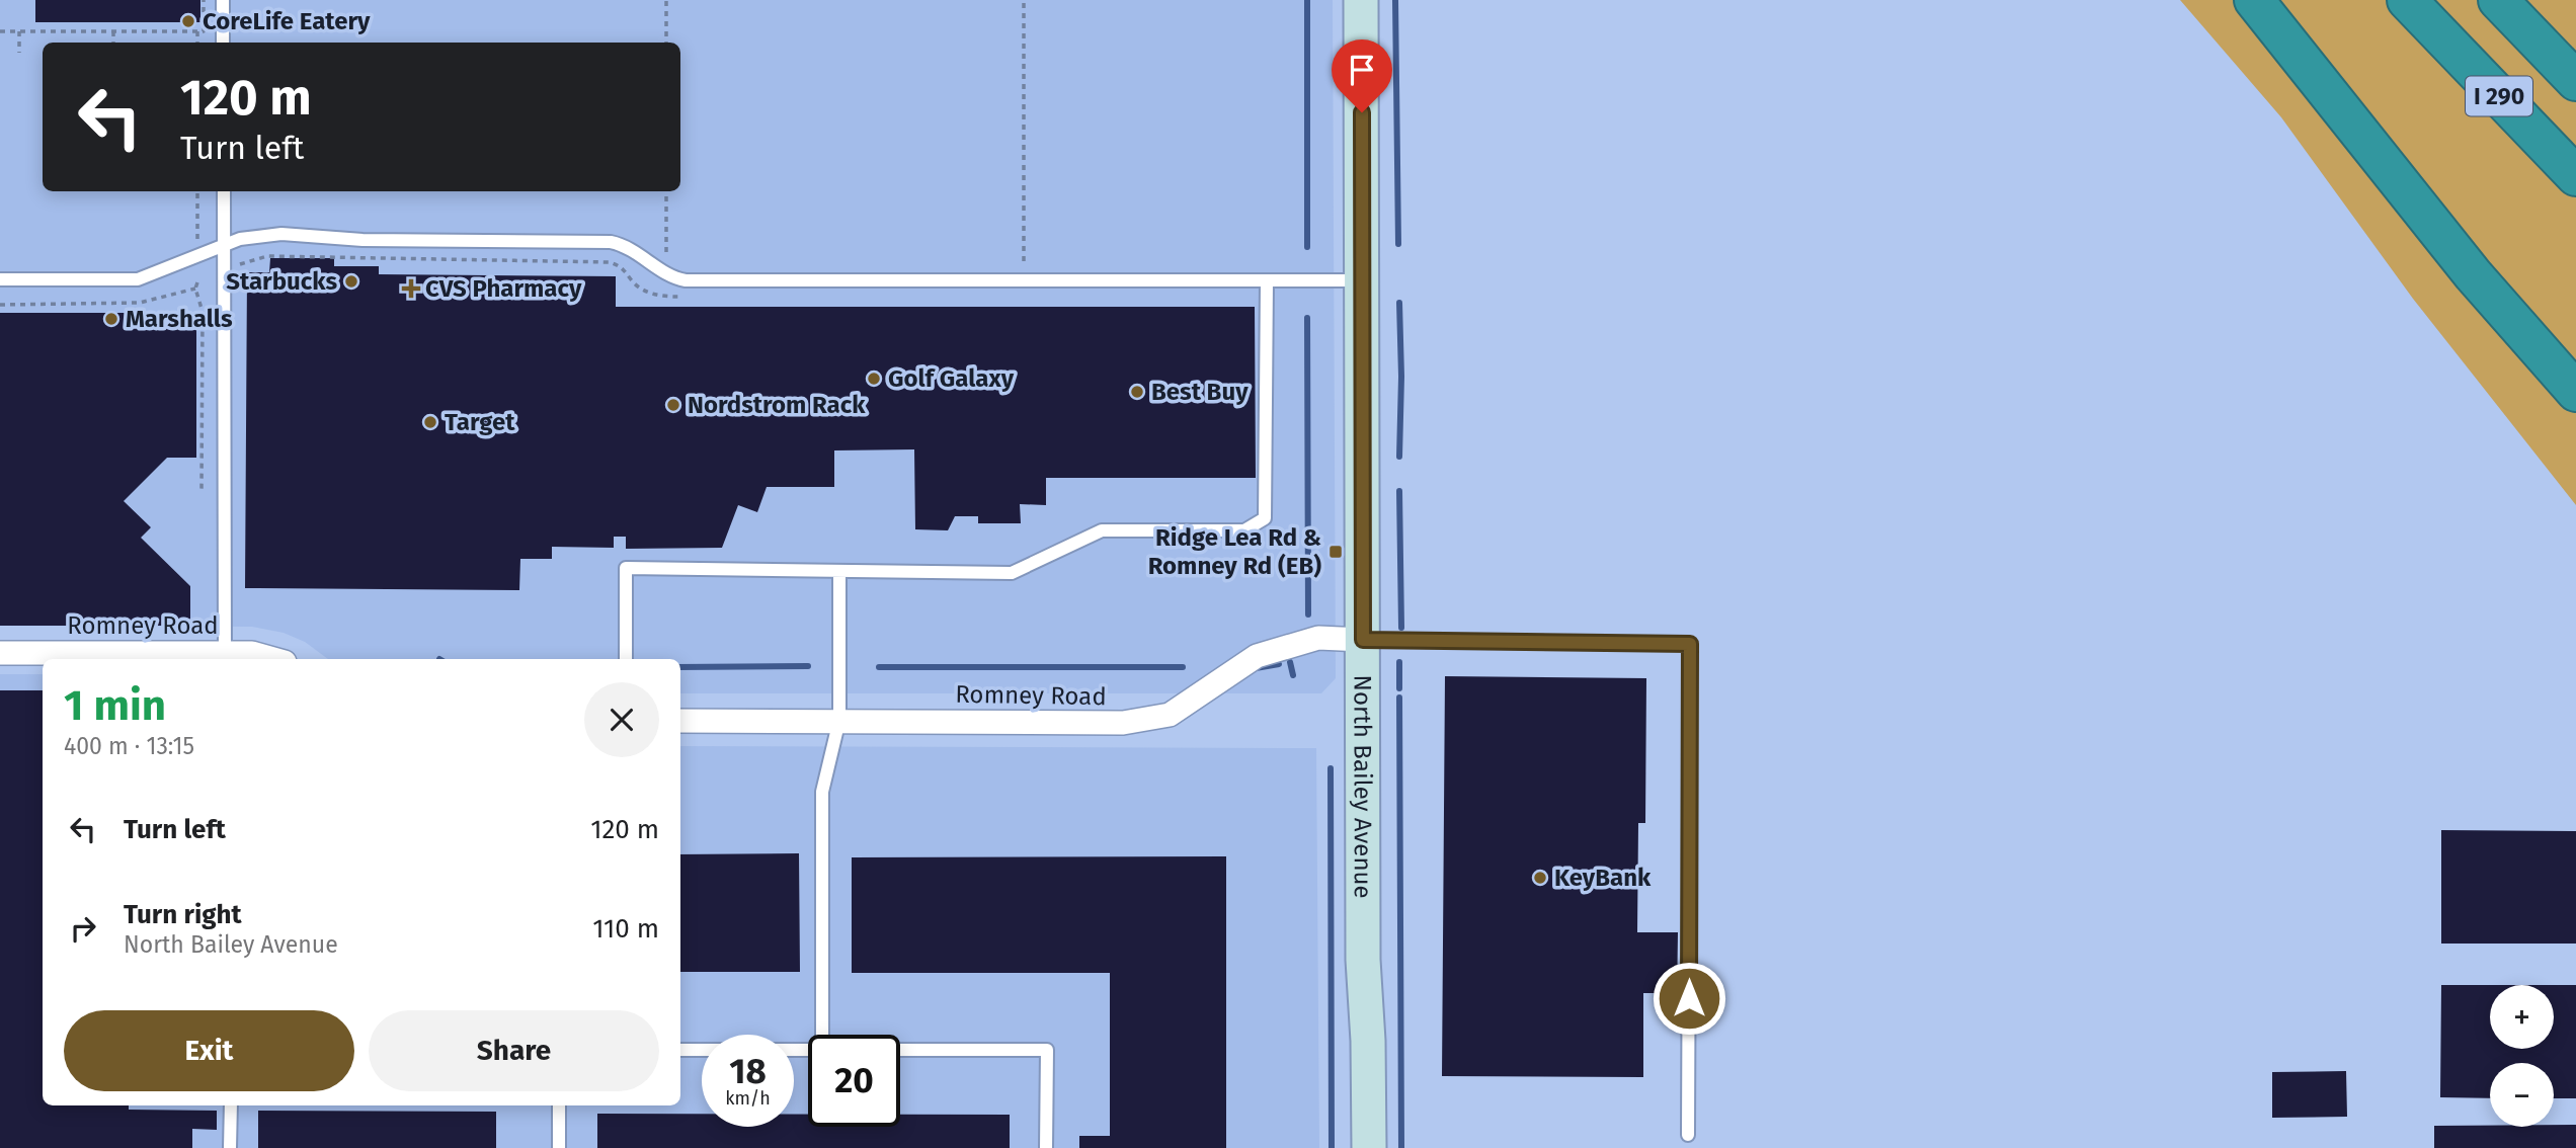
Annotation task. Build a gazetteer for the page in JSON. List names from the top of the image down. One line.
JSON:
{"streets":{"highway":["I 290"],"street":["Romney Road","North Bailey Avenue"]},"crossings":[["Romney Road","North Bailey Avenue"]],"places":{"other":["CoreLife Eatery","Starbucks","Marshalls","Golf Galaxy","Best Buy","Nordstrom Rack","Target","KeyBank"],"health":["CVS Pharmacy"],"transit":["Ridge Lea Rd & Romney Rd (EB)"]},"page":{"turn":["120 m","Turn left"],"heading":["1 min","400 m · 13:15"],"list":[{"name":"Turn left","value":"120 m"},{"name":"Turn right","note":"North Bailey Avenue","value":"110 m"}],"map_buttons":["+","−"],"buttons":["Exit","Share"],"speed":"18 km/h","limit":"20"}}
